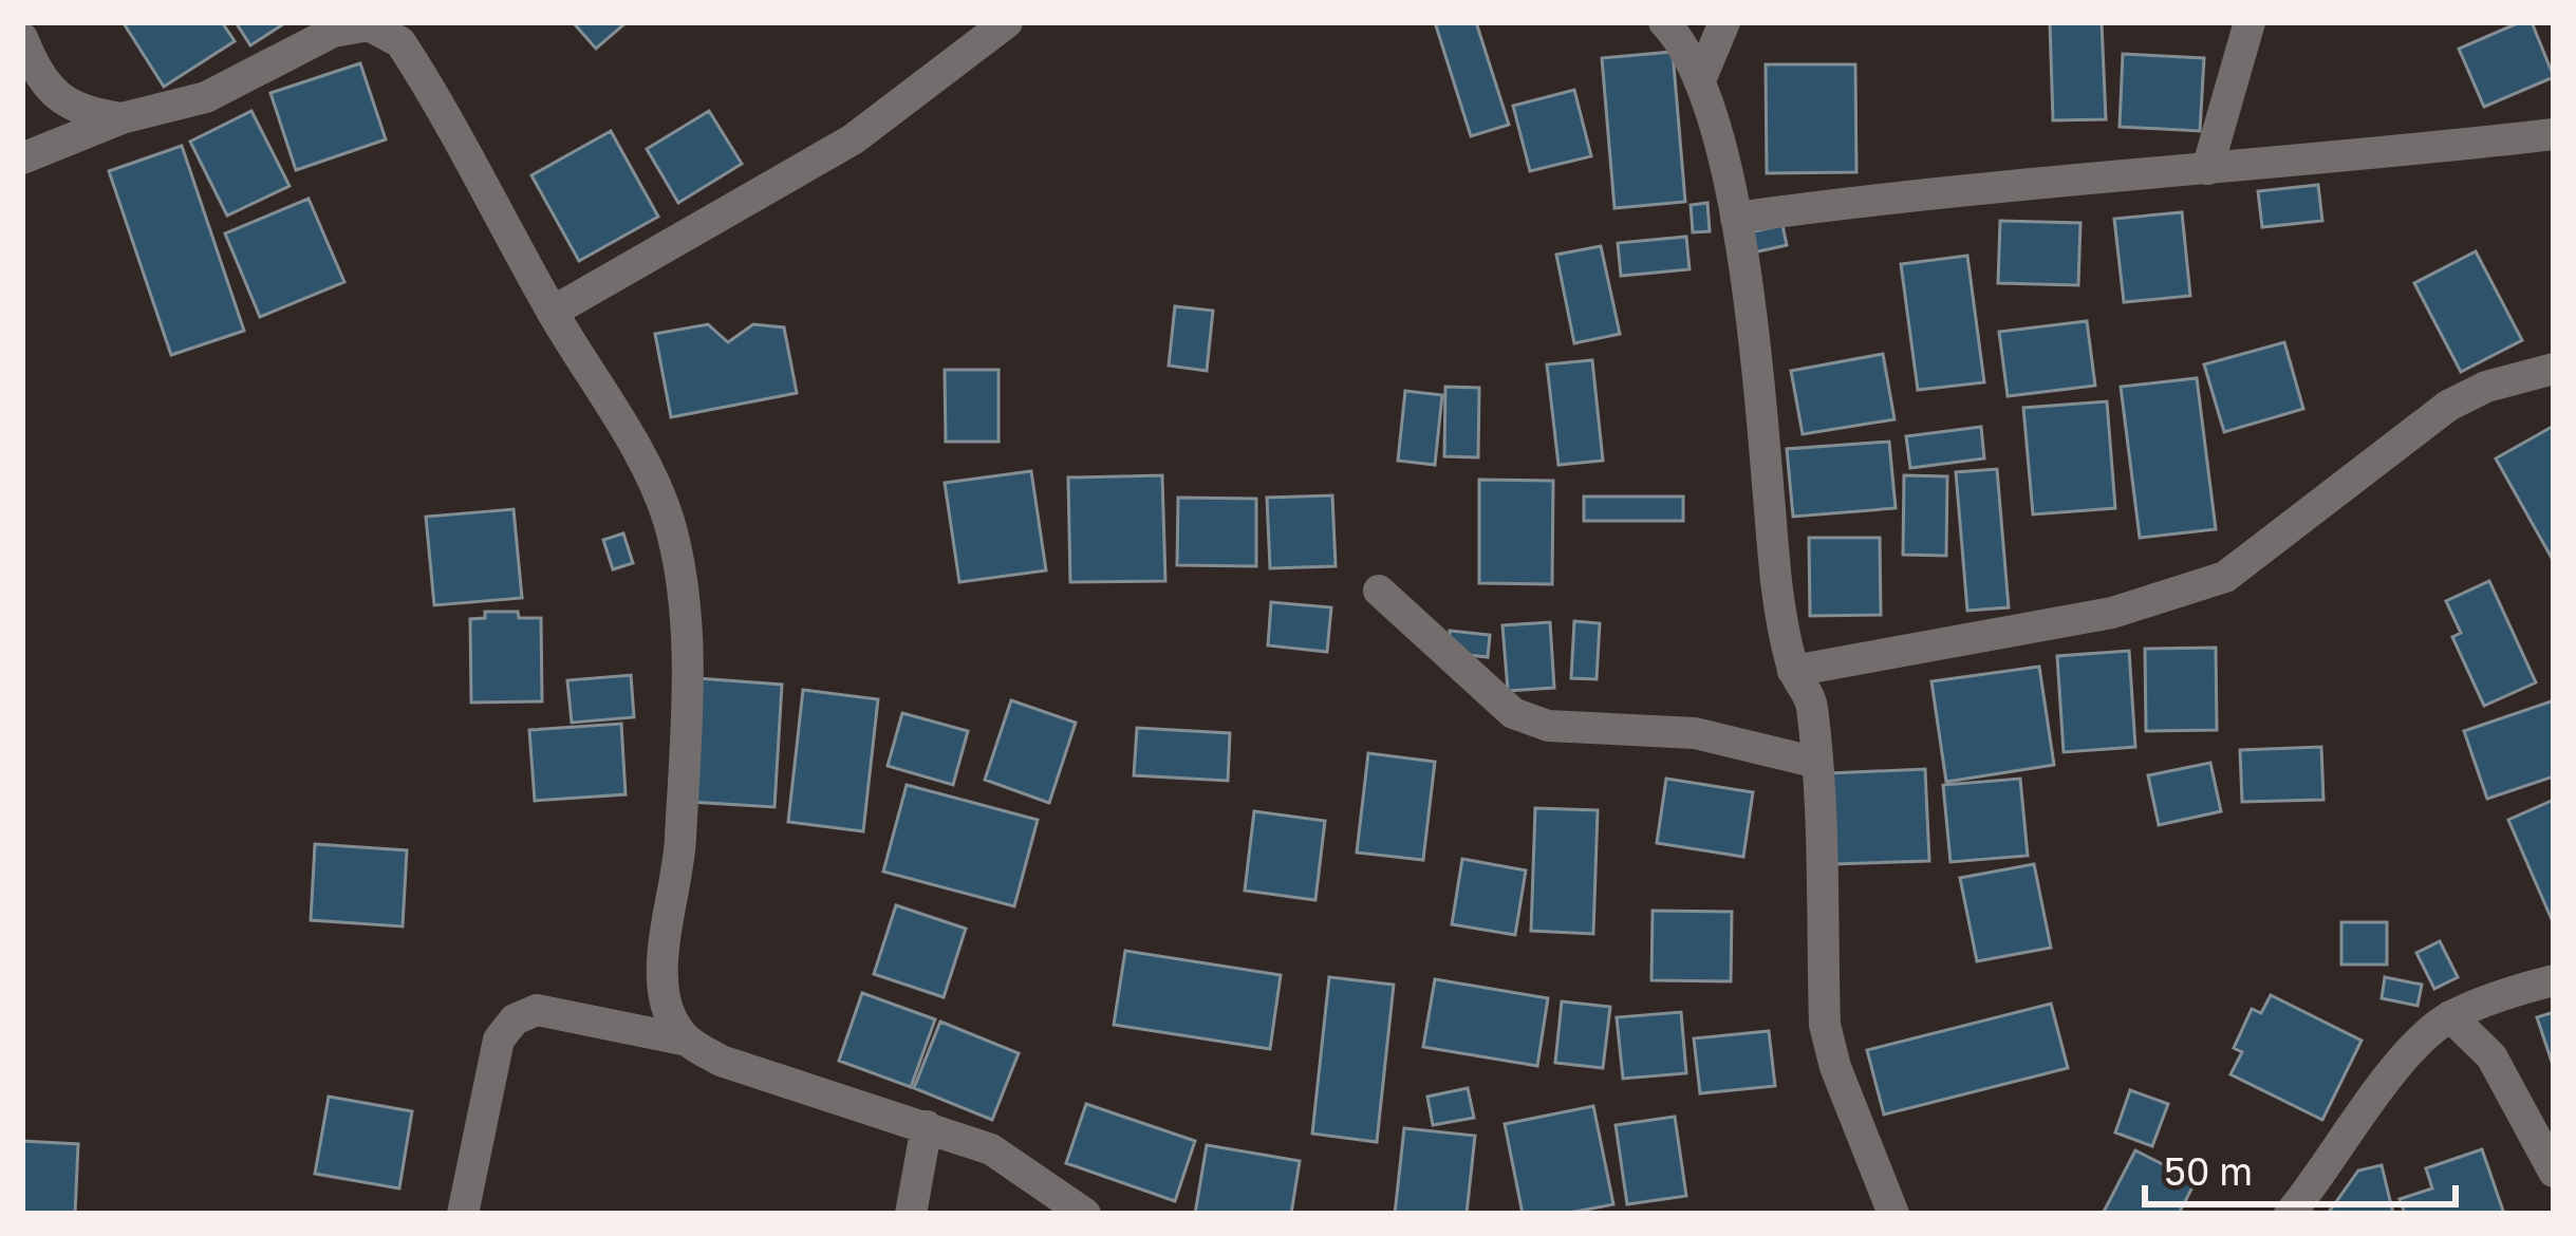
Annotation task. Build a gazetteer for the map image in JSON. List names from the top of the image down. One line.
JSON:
{"scale_bar":"50 m"}
